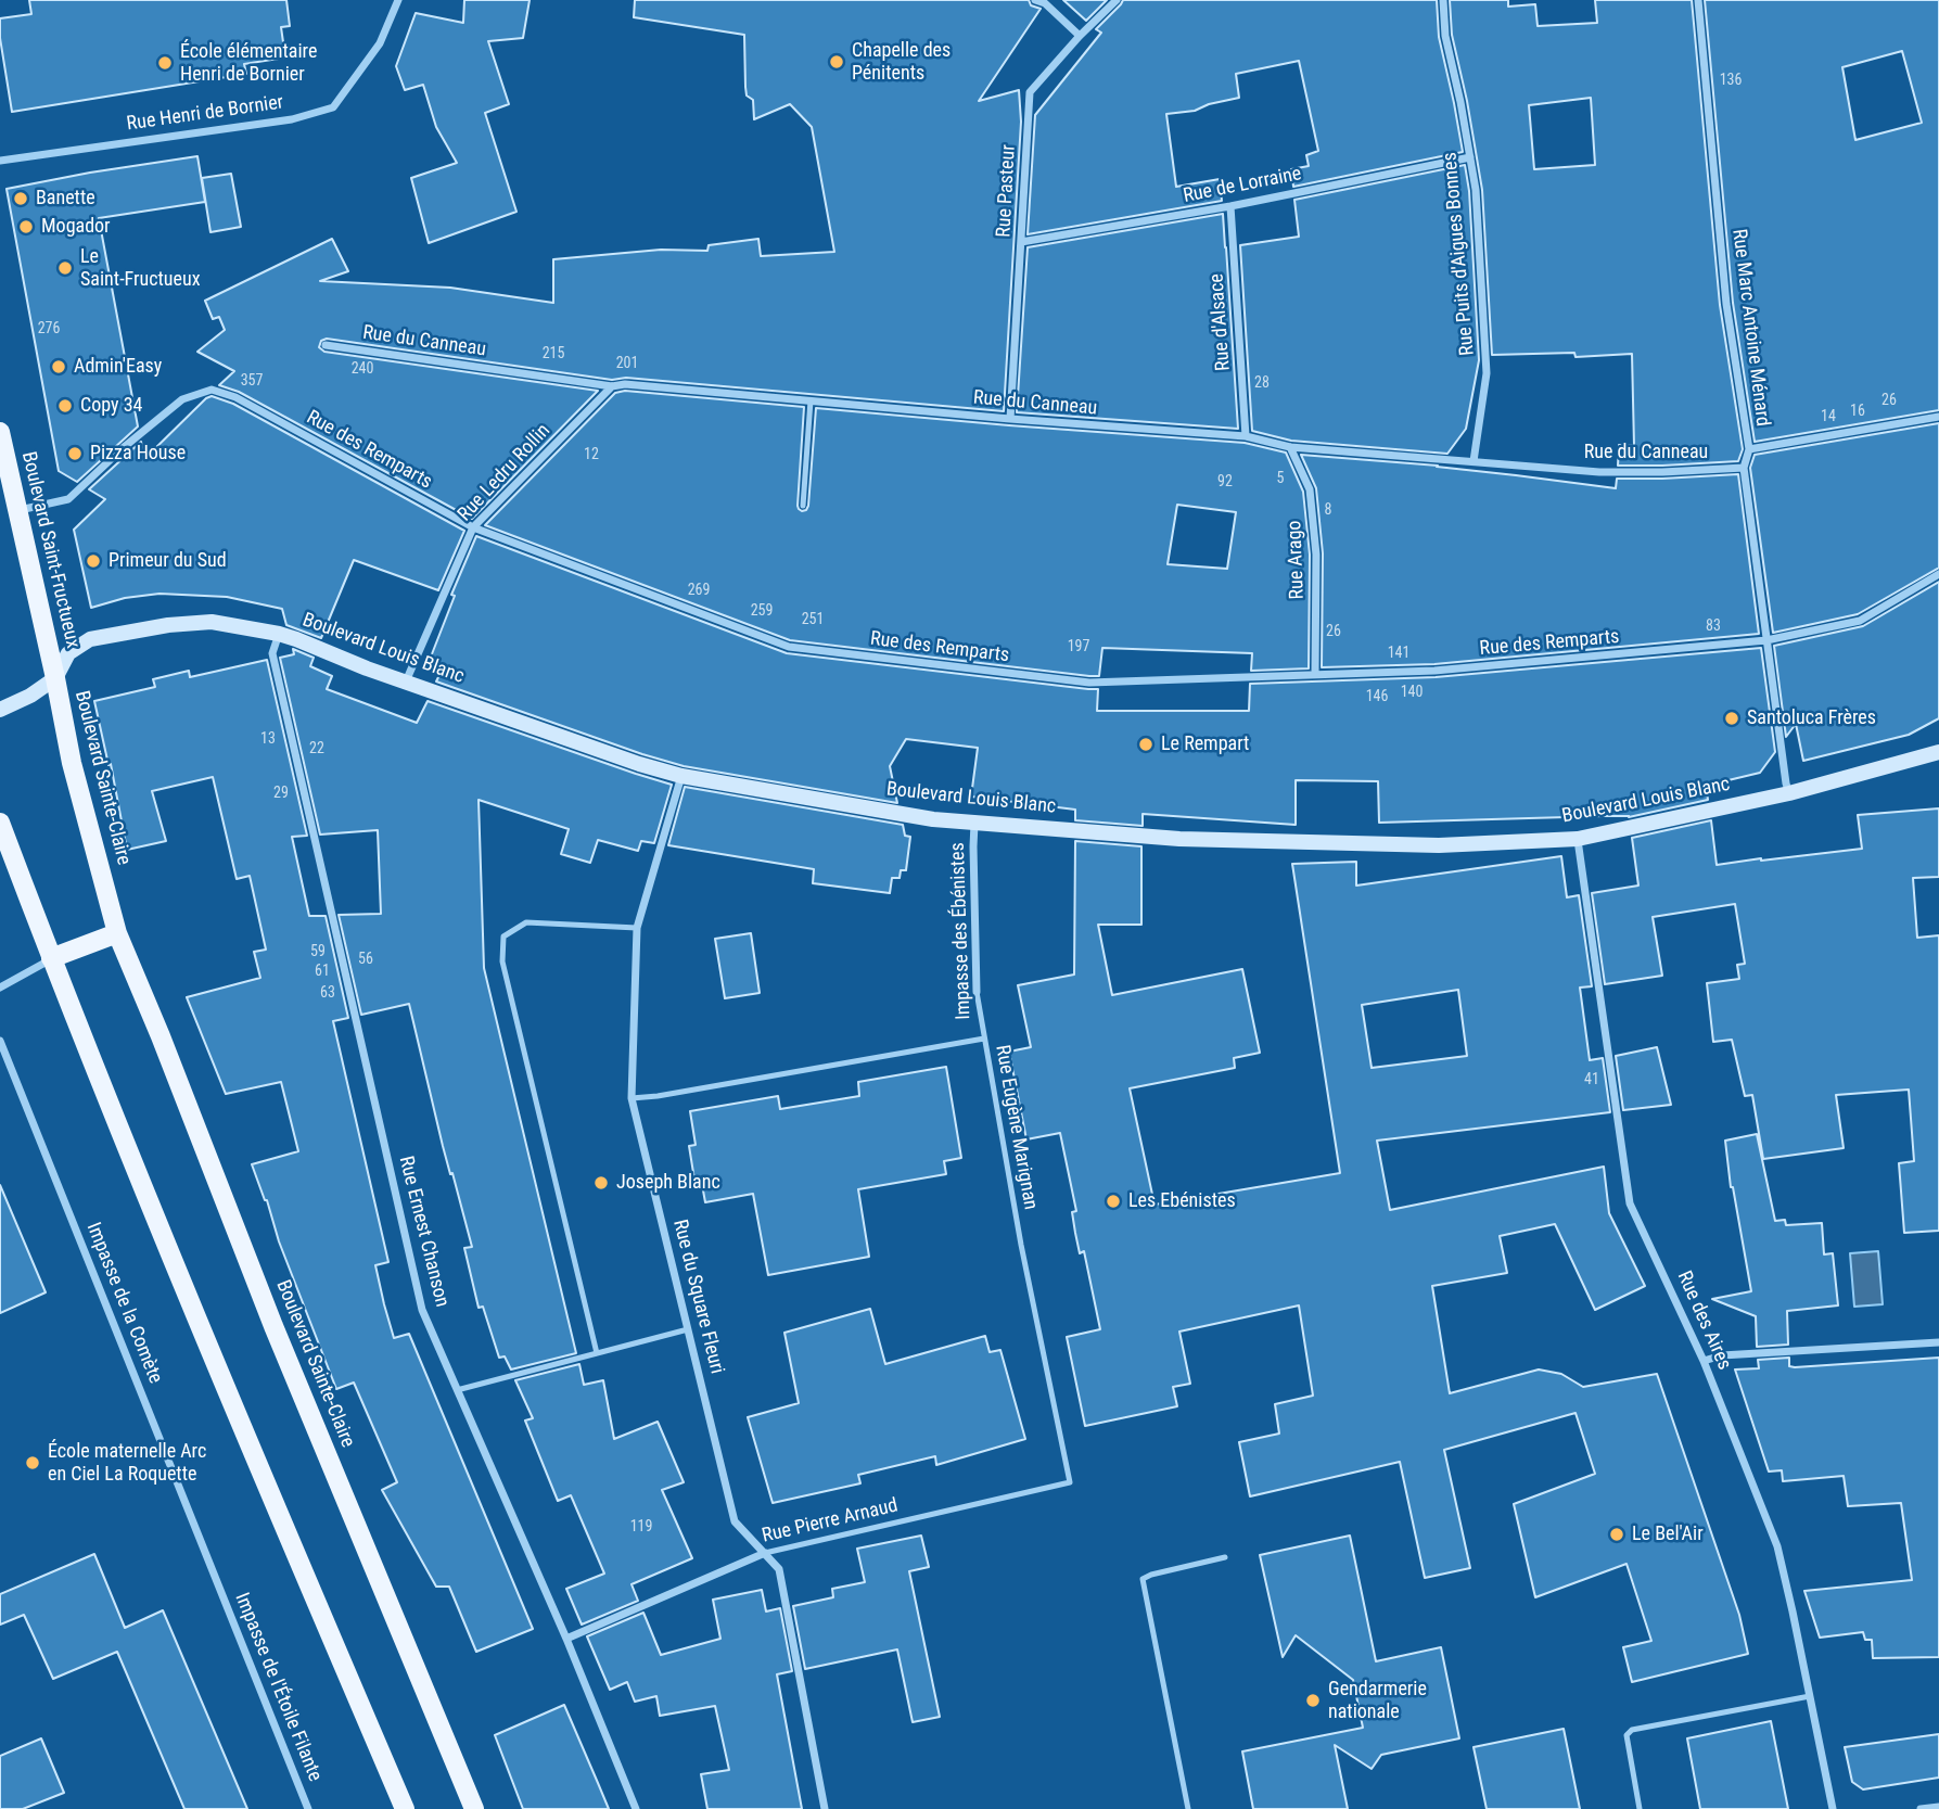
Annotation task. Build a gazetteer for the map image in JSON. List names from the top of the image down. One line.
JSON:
{"streets":{"main road":["Boulevard Saint-Fructueux","Boulevard Louis Blanc","Boulevard Sainte-Claire"],"street":["Rue Henri de Bornier","Rue de Lorraine","Rue Pasteur","Rue Puits d'Aigues Bonnes","Rue d'Alsace","Rue Marc Antoine Ménard","Rue du Canneau","Rue des Remparts","Rue Ledru Rollin","Rue Arago","Impasse des Ébénistes","Rue Ernest Chanson","Rue du Square Fleuri","Impasse de la Comète","Rue des Aires","Rue Pierre Arnaud","Impasse de l'Étoile Filante"],"lane":["Rue Eugène Marignan"]},"crossings":[["Rue de Lorraine","Rue Pasteur"],["Rue de Lorraine","Rue Puits d'Aigues Bonnes"],["Rue de Lorraine","Rue d'Alsace"],["Rue Pasteur","Rue du Canneau"],["Rue Puits d'Aigues Bonnes","Rue du Canneau"],["Rue d'Alsace","Rue du Canneau"],["Rue Marc Antoine Ménard","Rue du Canneau"],["Rue Marc Antoine Ménard","Rue des Remparts"],["Rue Marc Antoine Ménard","Boulevard Louis Blanc"],["Rue du Canneau","Rue Ledru Rollin"],["Rue du Canneau","Rue Arago"],["Rue des Remparts","Rue Ledru Rollin"],["Rue des Remparts","Boulevard Saint-Fructueux"],["Rue des Remparts","Rue Arago"],["Rue Ledru Rollin","Boulevard Louis Blanc"],["Boulevard Saint-Fructueux","Boulevard Louis Blanc"],["Boulevard Saint-Fructueux","Boulevard Sainte-Claire"],["Boulevard Louis Blanc","Boulevard Sainte-Claire"],["Boulevard Louis Blanc","Impasse des Ébénistes"],["Boulevard Louis Blanc","Rue Ernest Chanson"],["Boulevard Louis Blanc","Rue du Square Fleuri"],["Boulevard Louis Blanc","Rue des Aires"],["Impasse des Ébénistes","Rue Eugène Marignan"],["Rue Eugène Marignan","Rue du Square Fleuri"],["Rue Eugène Marignan","Rue Pierre Arnaud"],["Rue Ernest Chanson","Rue Pierre Arnaud"],["Rue du Square Fleuri","Rue Pierre Arnaud"],["Impasse de la Comète","Impasse de l'Étoile Filante"]],"places":["Chapelle des Pénitents","École élémentaire Henri de Bornier","Banette","Mogador","Le Saint-Fructueux","Admin'Easy","Copy 34","Pizza House","Primeur du Sud","Santoluca Frères","Le Rempart","Joseph Blanc","Les Ebénistes","École maternelle Arc en Ciel La Roquette","Le Bel'Air","Gendarmerie nationale"],"house_numbers":["136","276","215","201","240","357","28","26","16","14","12","5","92","8","269","259","251","83","26","197","141","140","146","13","22","29","59","56","61","63","41","119"]}
